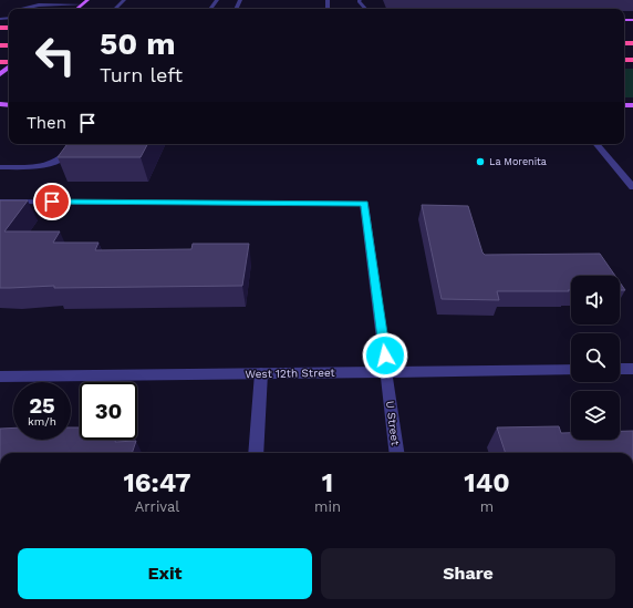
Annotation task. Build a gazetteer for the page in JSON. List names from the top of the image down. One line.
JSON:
{"streets":{"street":["West 12th Street","U Street"]},"crossings":[["West 12th Street","U Street"]],"places":["La Morenita"],"page":{"turn":["50 m","Turn left"],"then":"Then","speed":"25 km/h","limit":"30","eta":["16:47","Arrival","1","min","140","m"],"buttons":["Exit","Share"]}}
